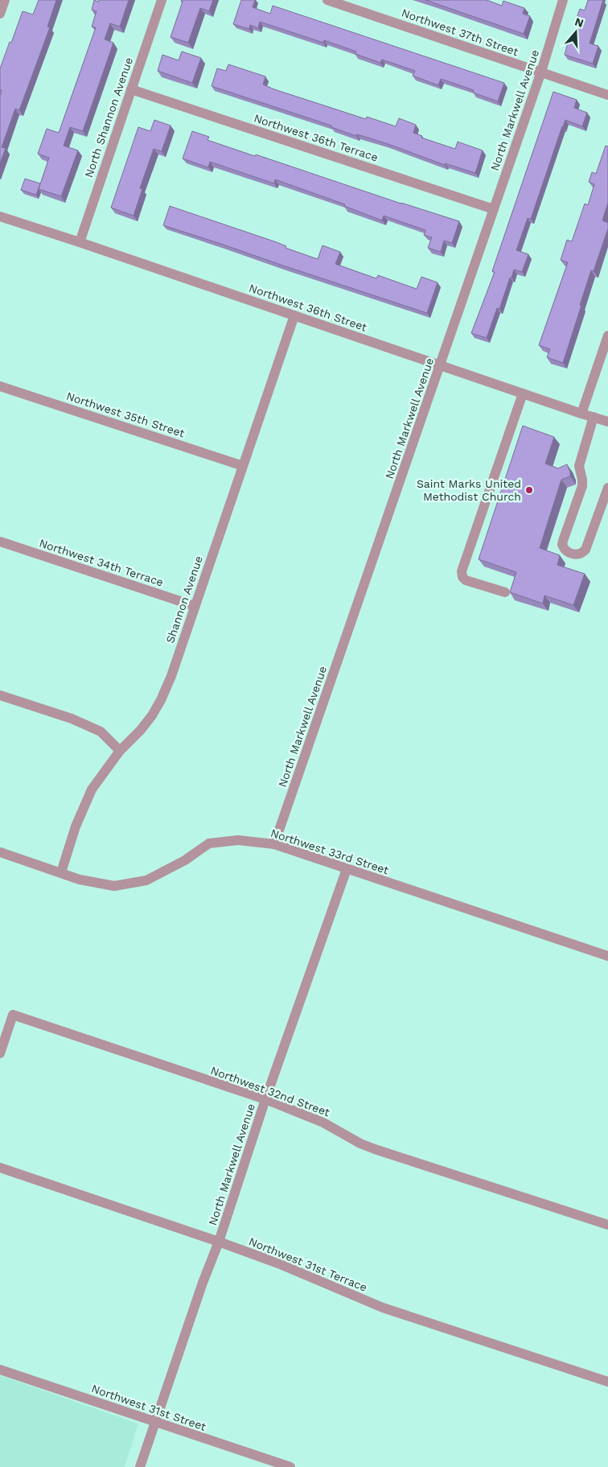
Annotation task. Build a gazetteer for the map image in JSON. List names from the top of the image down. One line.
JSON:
{"streets":{"street":["Northwest 37th Street","North Markwell Avenue","North Shannon Avenue","Northwest 36th Terrace","Northwest 36th Street","Northwest 35th Street","Northwest 34th Terrace","Shannon Avenue","Northwest 33rd Street","Northwest 32nd Street","Northwest 31st Terrace","Northwest 31st Street"]},"crossings":[["Northwest 37th Street","North Markwell Avenue"],["North Markwell Avenue","Northwest 36th Terrace"],["North Markwell Avenue","Northwest 36th Street"],["North Markwell Avenue","Northwest 33rd Street"],["North Markwell Avenue","Northwest 32nd Street"],["North Markwell Avenue","Northwest 31st Terrace"],["North Markwell Avenue","Northwest 31st Street"],["North Shannon Avenue","Northwest 36th Terrace"],["North Shannon Avenue","Northwest 36th Street"],["Northwest 36th Street","Shannon Avenue"],["Northwest 35th Street","Shannon Avenue"],["Northwest 34th Terrace","Shannon Avenue"],["Shannon Avenue","Northwest 33rd Street"]],"places":["Saint Marks United Methodist Church"],"north":"top"}
